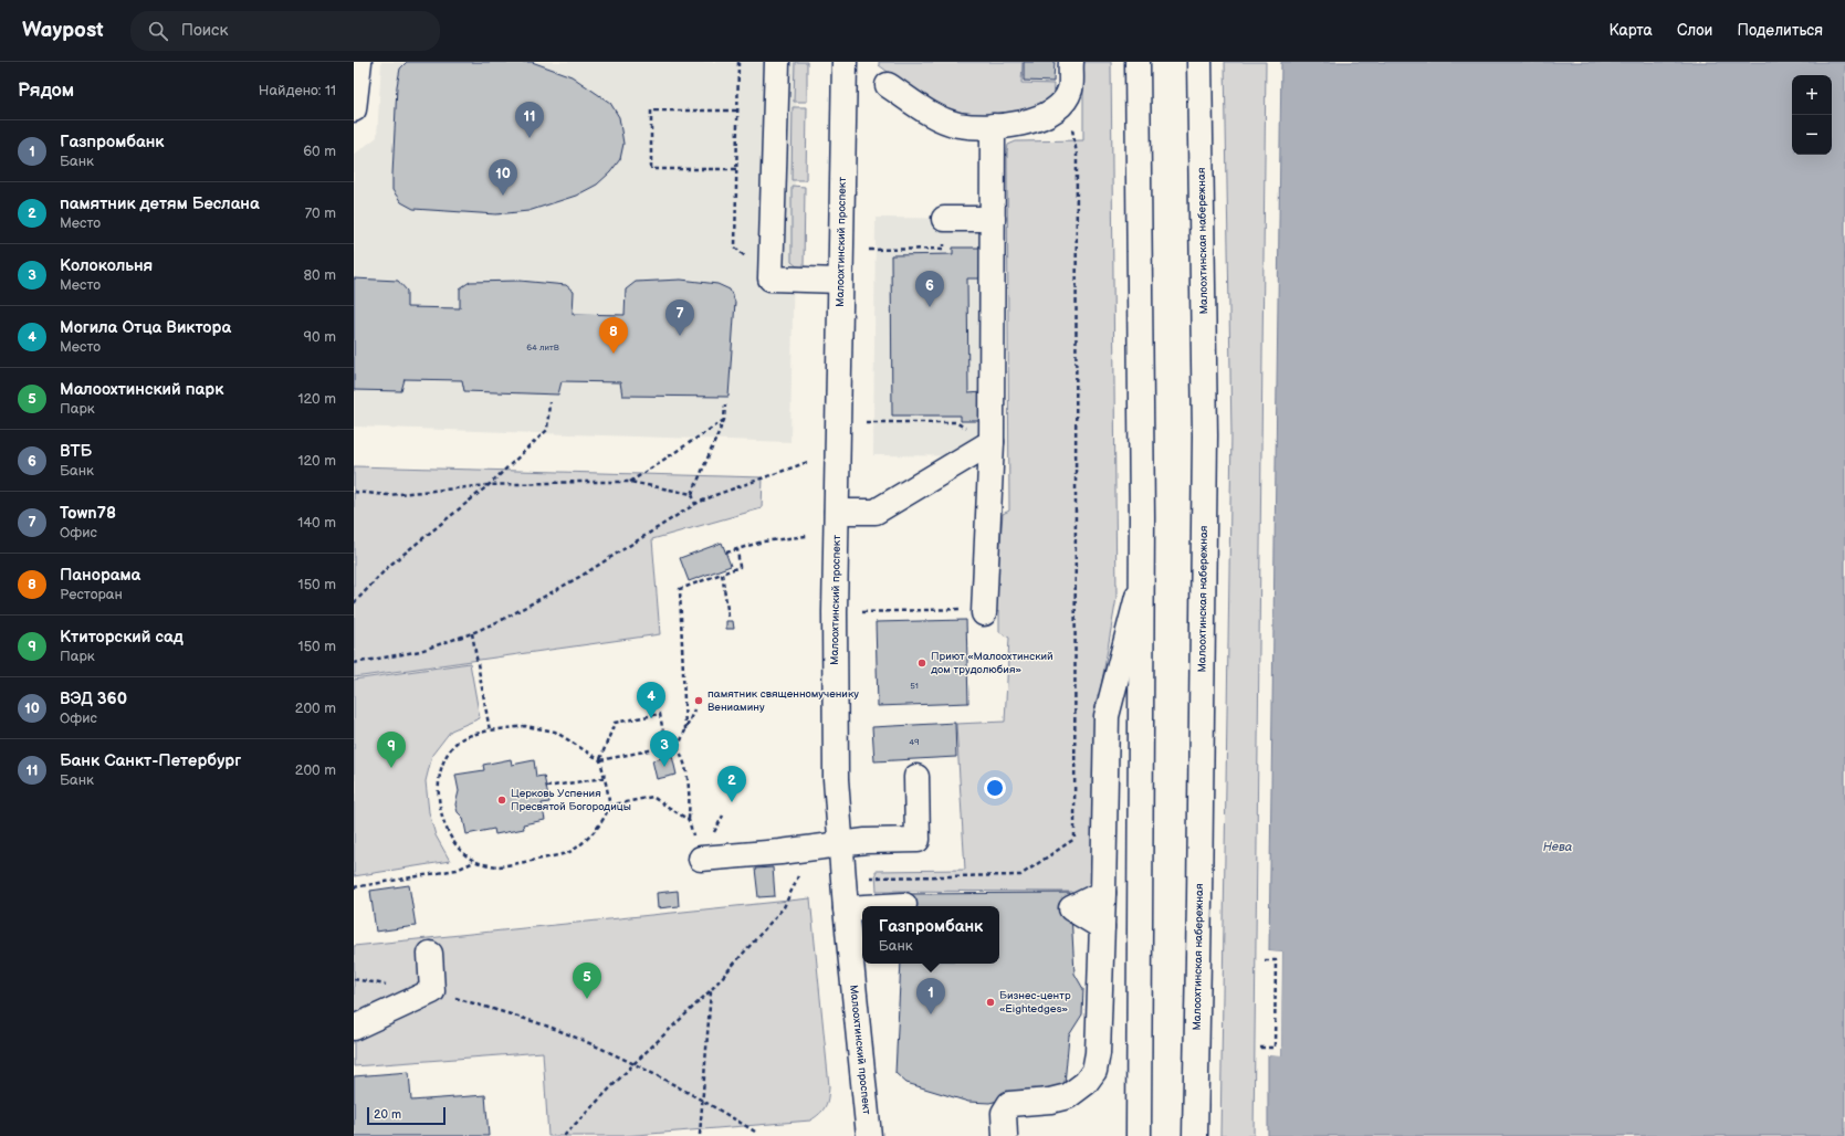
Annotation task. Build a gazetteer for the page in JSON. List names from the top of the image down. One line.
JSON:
{"streets":{"main road":["Малоохтинская набережная","Малоохтинский проспект"]},"water":["Нева"],"places":["Приют «Малоохтинский дом трудолюбия»","памятник священномученику Вениамину","Церковь Успения Пресвятой Богородицы","Бизнес-центр «Eightedges»"],"house_numbers":["64 литВ","51","49"],"scale_bar":"20 m","page":{"header":"Waypost","search":"Поиск","nav":["Карта","Слои","Поделиться"],"heading":["Рядом","Найдено: 11"],"map_buttons":["+","−"],"pins":["11","10","6","7","8","4","3","9","2","5","1"],"list":[{"mark":"1","name":"Газпромбанк","note":"Банк","value":"60 m"},{"mark":"2","name":"памятник детям Беслана","note":"Место","value":"70 m"},{"mark":"3","name":"Колокольня","note":"Место","value":"80 m"},{"mark":"4","name":"Могила Отца Виктора","note":"Место","value":"90 m"},{"mark":"5","name":"Малоохтинский парк","note":"Парк","value":"120 m"},{"mark":"6","name":"ВТБ","note":"Банк","value":"120 m"},{"mark":"7","name":"Town78","note":"Офис","value":"140 m"},{"mark":"8","name":"Панорама","note":"Ресторан","value":"150 m"},{"mark":"9","name":"Ктиторский сад","note":"Парк","value":"150 m"},{"mark":"10","name":"ВЭД 360","note":"Офис","value":"200 m"},{"mark":"11","name":"Банк Санкт-Петербург","note":"Банк","value":"200 m"}],"popup":["Газпромбанк","Банк"],"scale":"20 m"}}
